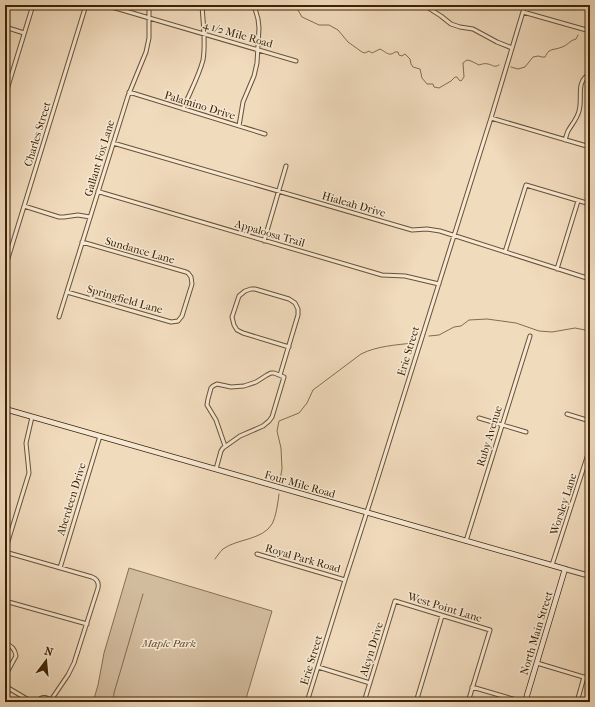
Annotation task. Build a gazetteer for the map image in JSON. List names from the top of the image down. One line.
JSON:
{"streets":{"main road":["Four Mile Road","North Main Street"],"street":["4 1/2 Mile Road","Palamino Drive","Charles Street","Gallant Fox Lane","Hialeah Drive","Appaloosa Trail","Sundance Lane","Springfield Lane","Erie Street","Ruby Avenue","Aberdeen Drive","Worsley Lane","Royal Park Road","West Point Lane","Alcyn Drive"]},"crossings":[["4 1/2 Mile Road","Gallant Fox Lane"],["Palamino Drive","Gallant Fox Lane"],["Gallant Fox Lane","Hialeah Drive"],["Gallant Fox Lane","Appaloosa Trail"],["Gallant Fox Lane","Sundance Lane"],["Gallant Fox Lane","Springfield Lane"],["Hialeah Drive","Erie Street"],["Appaloosa Trail","Erie Street"],["Erie Street","Four Mile Road"],["Erie Street","Royal Park Road"],["Ruby Avenue","Four Mile Road"],["Four Mile Road","Aberdeen Drive"],["Four Mile Road","Worsley Lane"],["Four Mile Road","North Main Street"],["West Point Lane","Alcyn Drive"]],"parks":["Maple Park"],"north":"top"}
